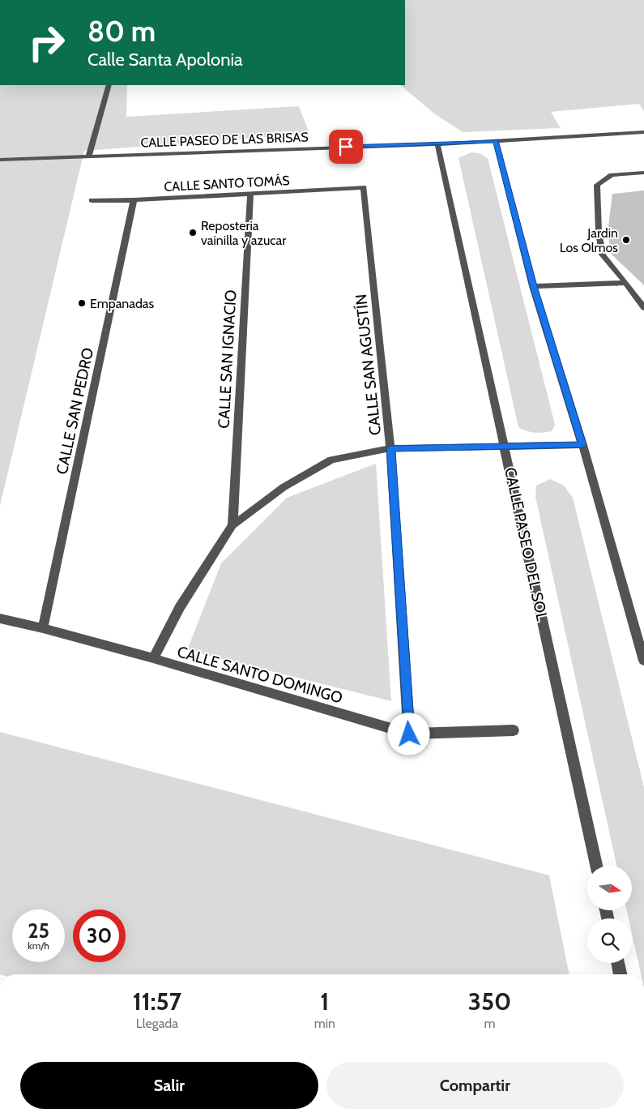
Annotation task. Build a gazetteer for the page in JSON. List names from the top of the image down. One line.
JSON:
{"streets":{"street":["CALLE PASEO DE LAS BRISAS","CALLE SANTO TOMÁS","CALLE SAN IGNACIO","CALLE SAN AGUSTÍN","CALLE SAN PEDRO","CALLE PASEO DEL SOL","CALLE SANTO DOMINGO"]},"crossings":[["CALLE PASEO DE LAS BRISAS","CALLE PASEO DEL SOL"],["CALLE SANTO TOMÁS","CALLE SAN IGNACIO"],["CALLE SANTO TOMÁS","CALLE SAN AGUSTÍN"],["CALLE SANTO TOMÁS","CALLE SAN PEDRO"],["CALLE SAN AGUSTÍN","CALLE SANTO DOMINGO"],["CALLE SAN PEDRO","CALLE SANTO DOMINGO"]],"places":["Reposteria vainilla y azucar","Jardin Los Olmos","Empanadas"],"north":"right","page":{"turn":["80 m","Calle Santa Apolonia"],"speed":"25 km/h","limit":"30","eta":["11:57","Llegada","1","min","350","m"],"buttons":["Salir","Compartir"]}}
